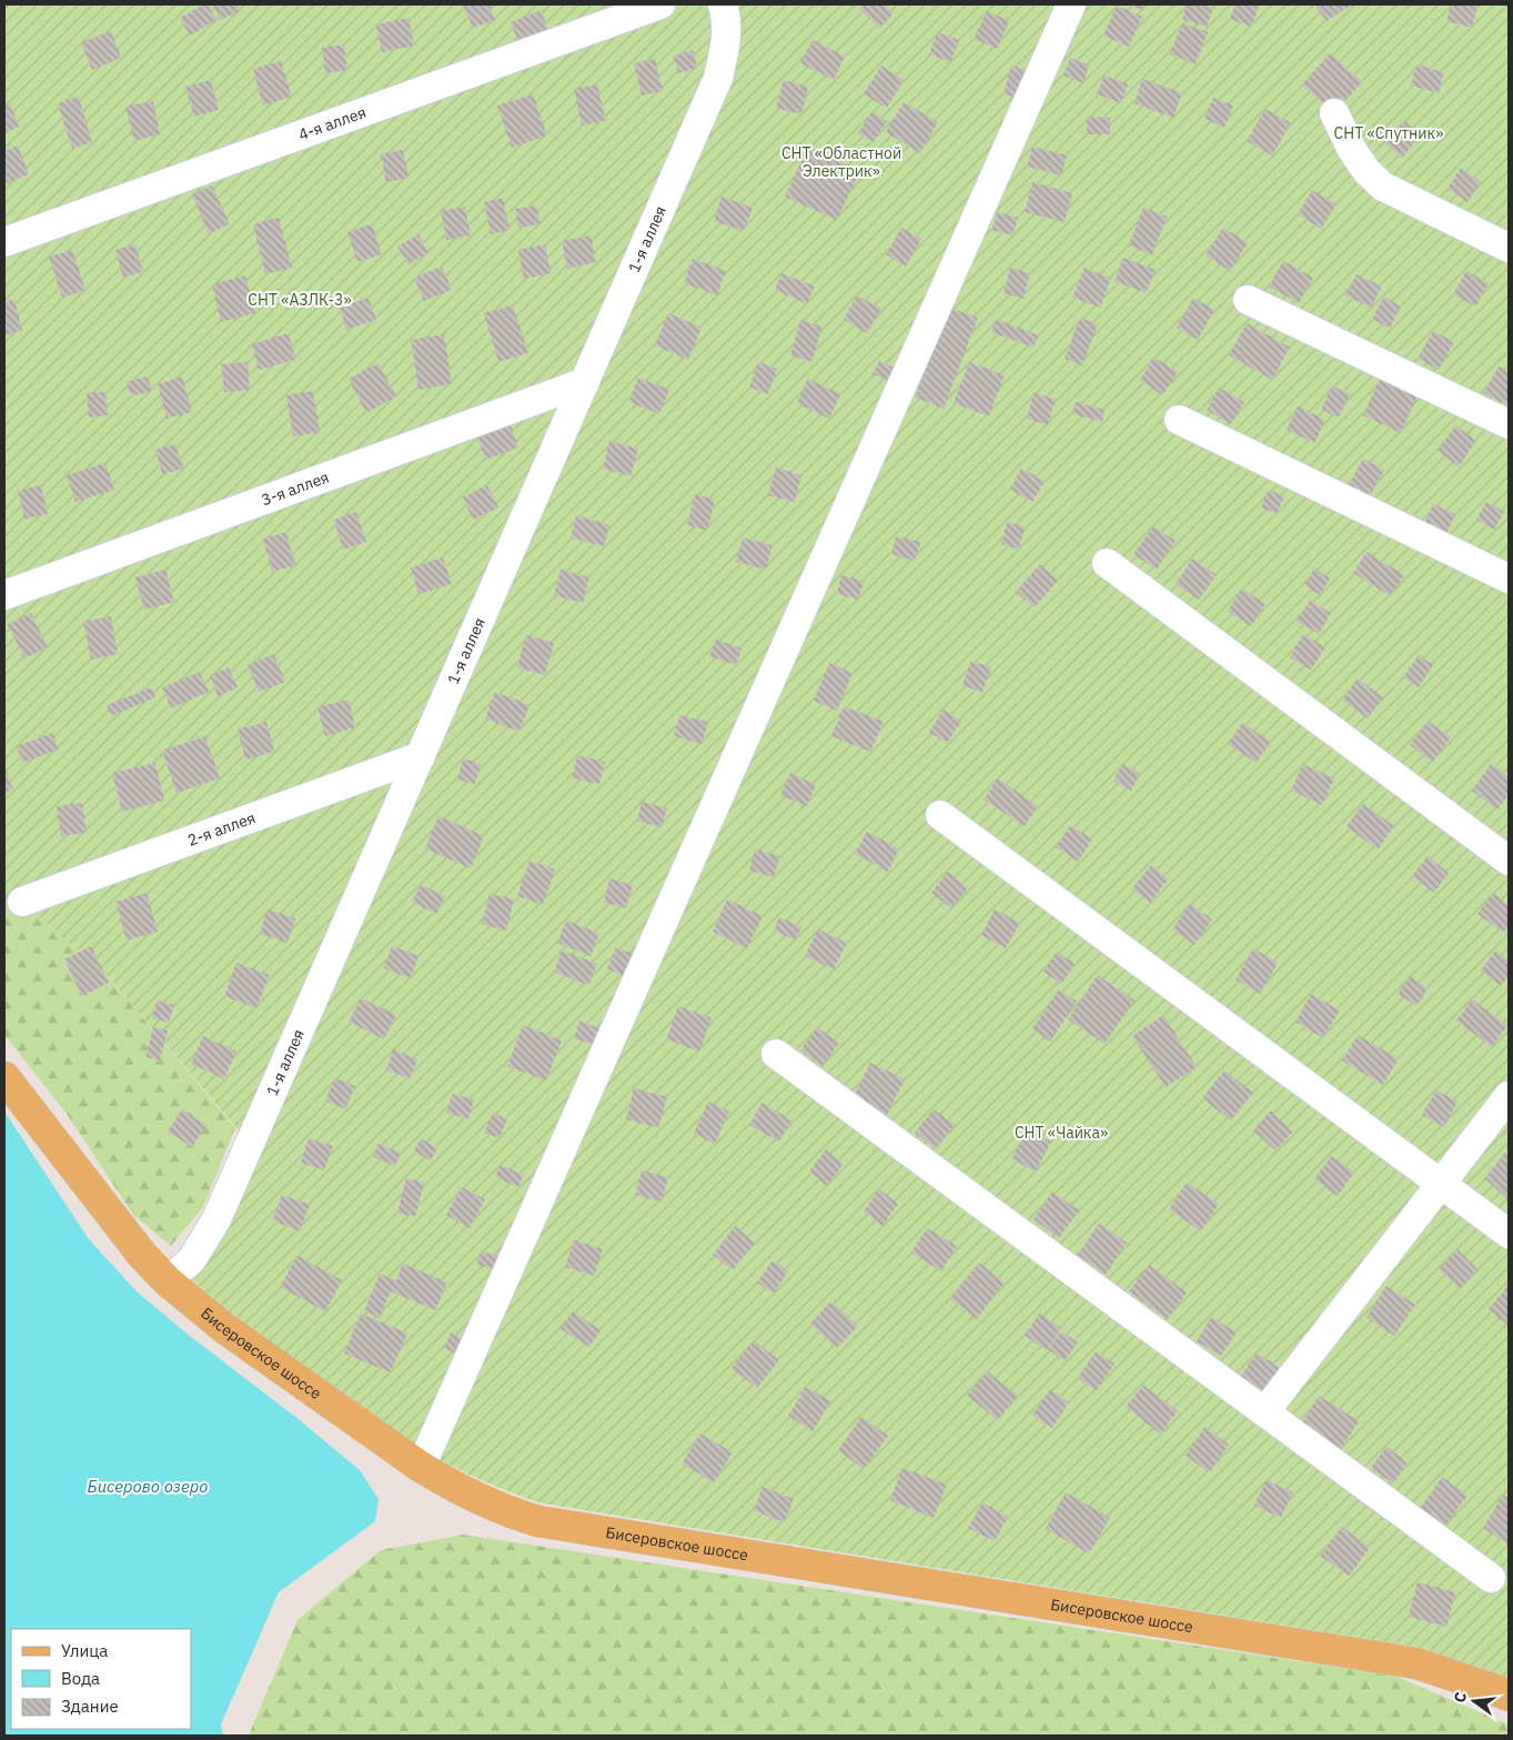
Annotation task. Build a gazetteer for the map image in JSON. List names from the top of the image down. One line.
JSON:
{"streets":{"main road":["Бисеровское шоссе"],"street":["4-я аллея","1-я аллея","3-я аллея","2-я аллея"]},"crossings":[["1-я аллея","3-я аллея"],["1-я аллея","2-я аллея"],["1-я аллея","Бисеровское шоссе"]],"water":["Бисерово озеро"],"parks":["СНТ «Спутник»","СНТ «Областной Электрик»","СНТ «АЗЛК-3»","СНТ «Чайка»"],"legend":["Улица","Вода","Здание"],"north":"left"}
